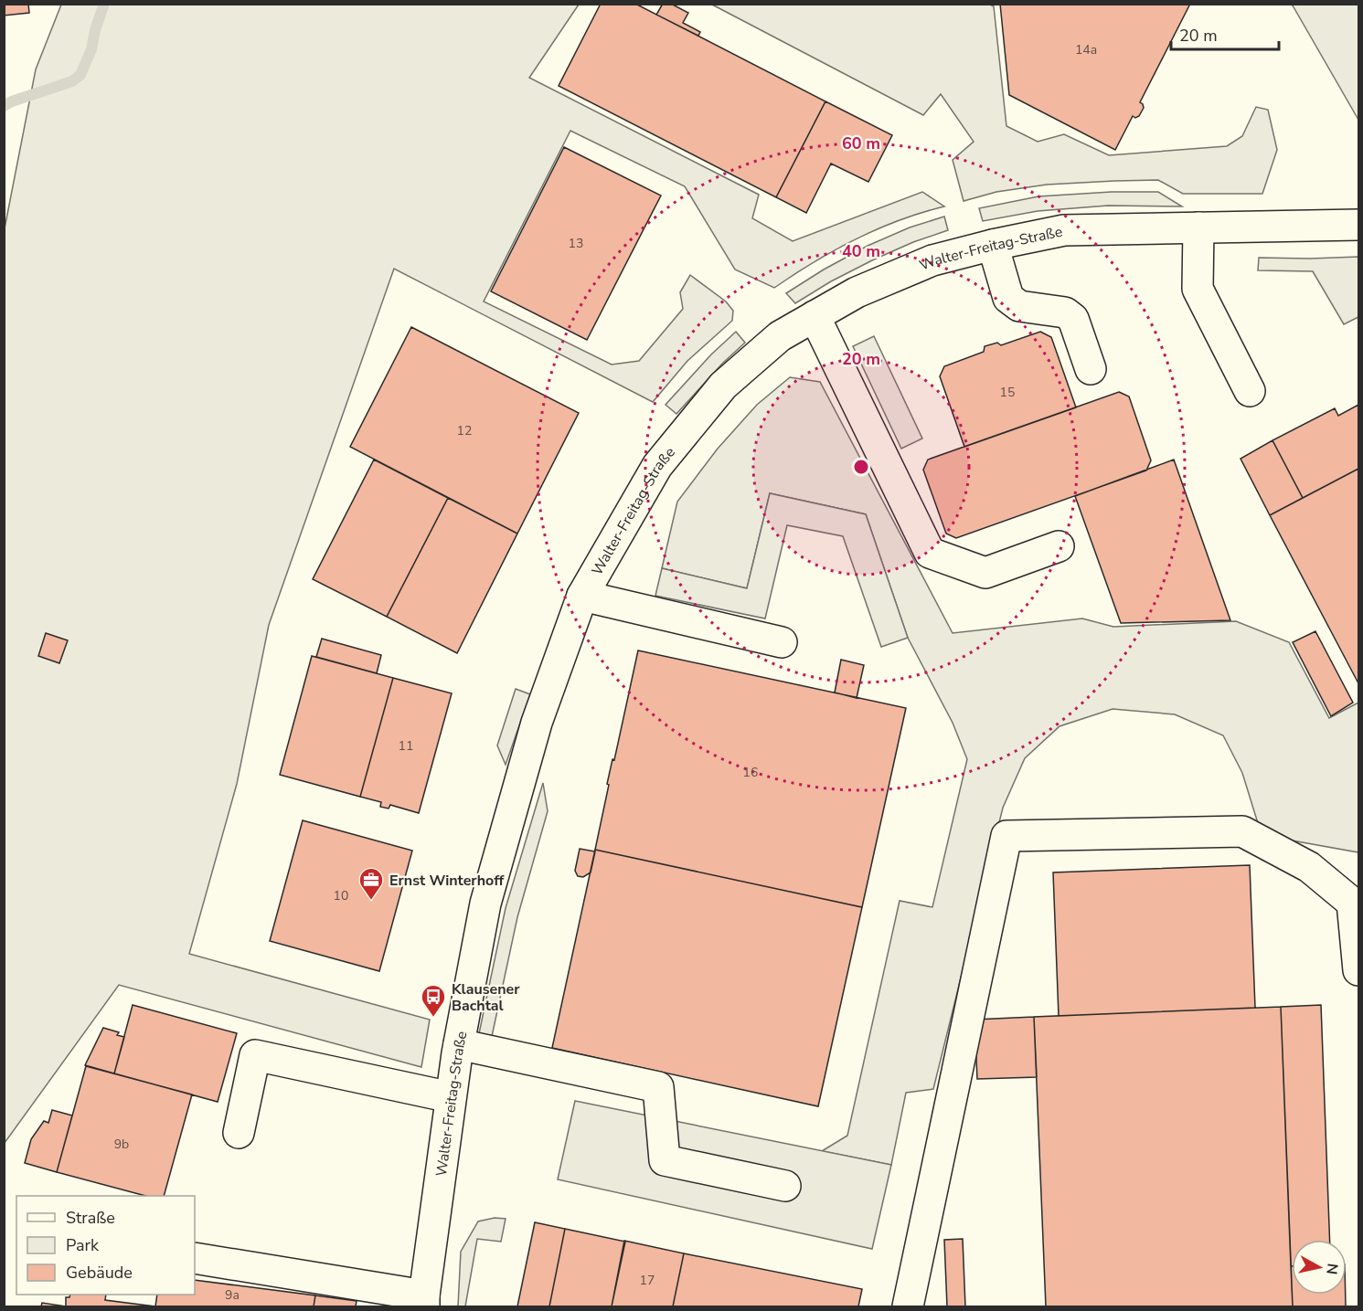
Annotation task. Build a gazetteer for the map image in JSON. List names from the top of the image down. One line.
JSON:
{"streets":{"street":["Walter-Freitag-Straße"]},"places":{"office":["Ernst Winterhoff"],"bus stop":["Klausener Bachtal"]},"house_numbers":["14a","13","15","12","11","16","10","9b","17","9a"],"legend":["Straße","Park","Gebäude"],"scale_bar":"20 m","north":"right","rings":["60 m","40 m","20 m"]}
